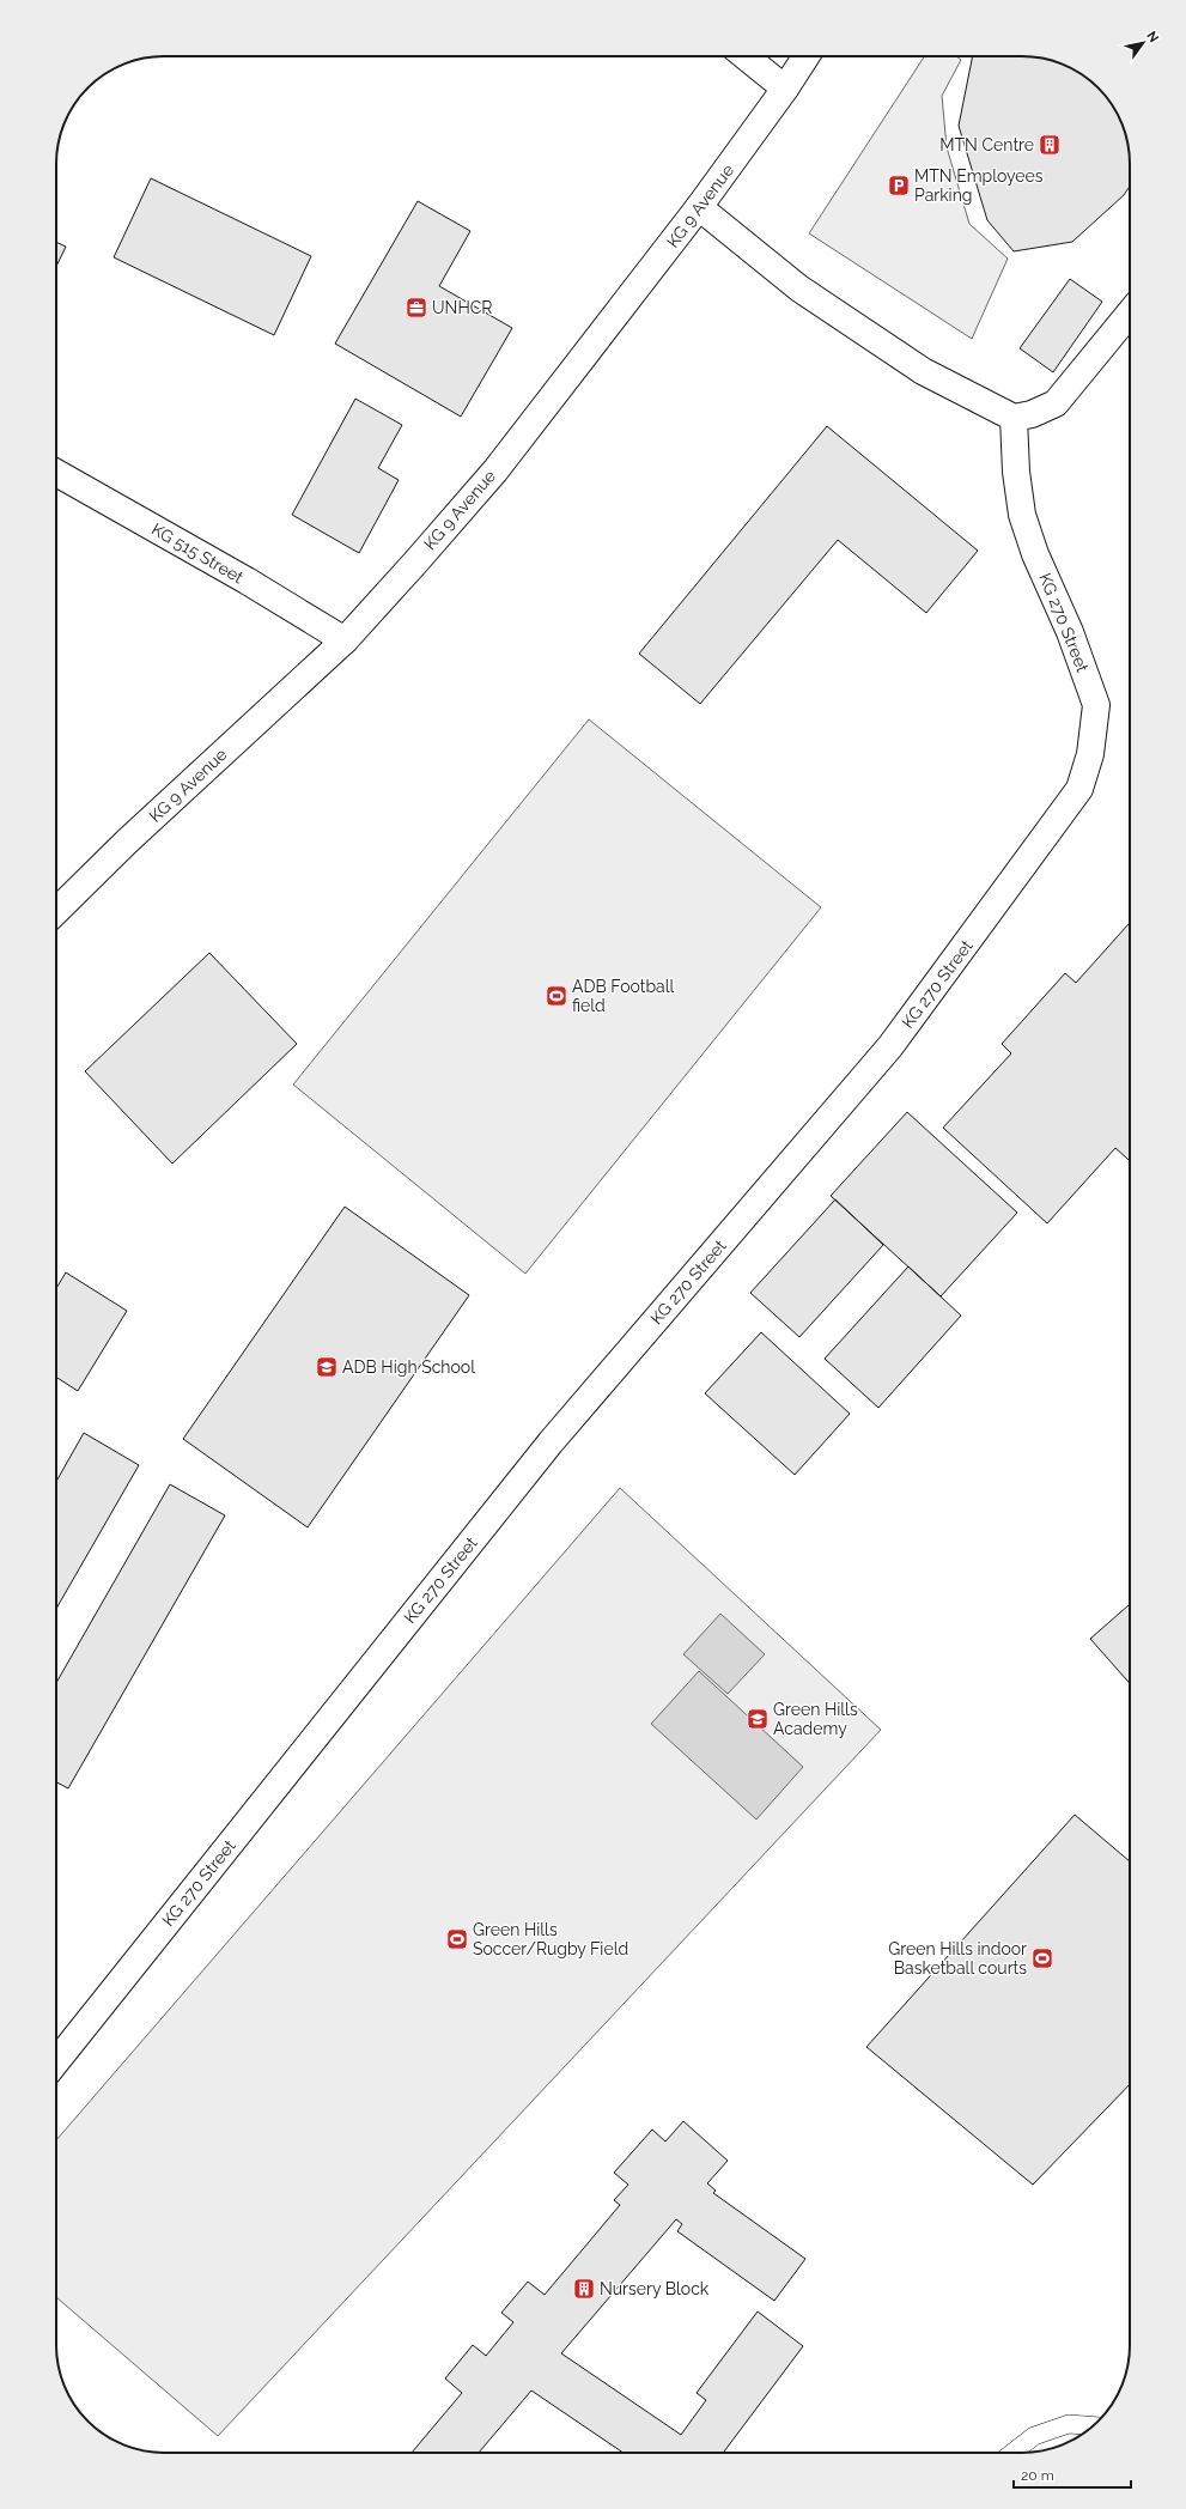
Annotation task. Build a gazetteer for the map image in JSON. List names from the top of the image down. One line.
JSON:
{"streets":{"street":["KG 9 Avenue","KG 515 Street","KG 270 Street"]},"crossings":[["KG 9 Avenue","KG 515 Street"]],"places":{"building":["MTN Centre","Nursery Block"],"parking":["MTN Employees Parking"],"office":["UNHCR"],"sports":["ADB Football field","Green Hills Soccer/Rugby Field","Green Hills indoor Basketball courts"],"school or university":["ADB High School","Green Hills Academy"]},"scale_bar":"20 m","north":"top right"}
